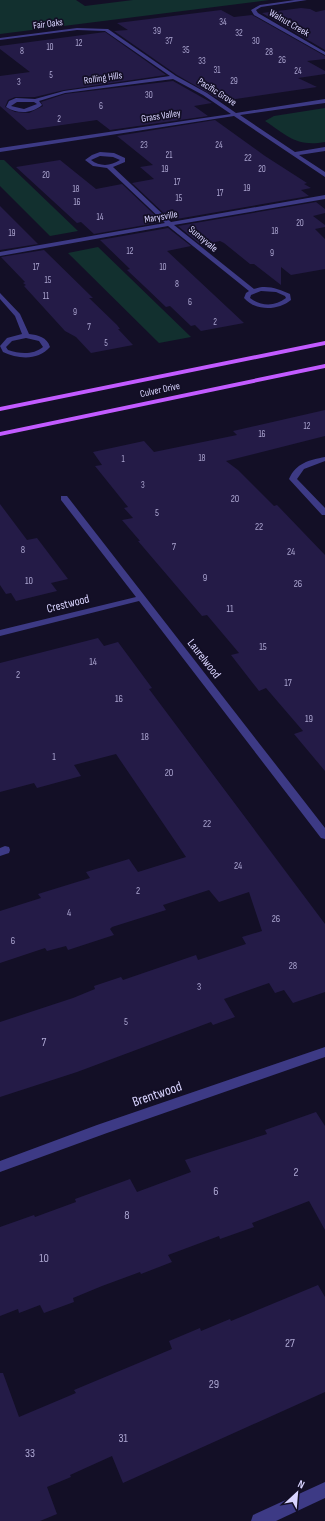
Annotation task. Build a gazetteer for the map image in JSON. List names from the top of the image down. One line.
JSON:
{"streets":{"main road":["Culver Drive"],"street":["Walnut Creek","Fair Oaks","Rolling Hills","Pacific Grove","Grass Valley","Marysville","Sunnyvale","Crestwood","Laurelwood","Brentwood"]},"crossings":[["Fair Oaks","Pacific Grove"],["Rolling Hills","Pacific Grove"],["Pacific Grove","Grass Valley"],["Marysville","Sunnyvale"],["Crestwood","Laurelwood"]],"house_numbers":["34","39","32","37","30","12","10","35","8","28","26","33","31","24","5","29","3","30","6","2","23","24","21","22","19","20","20","17","19","18","17","15","16","14","20","18","19","12","9","17","10","15","8","11","6","9","2","7","5","12","16","18","1","3","20","5","22","7","8","24","9","10","26","11","15","14","2","17","16","19","18","1","20","22","24","2","4","26","6","28","3","5","7","2","6","8","10","27","29","31","33"],"north":"top right"}
